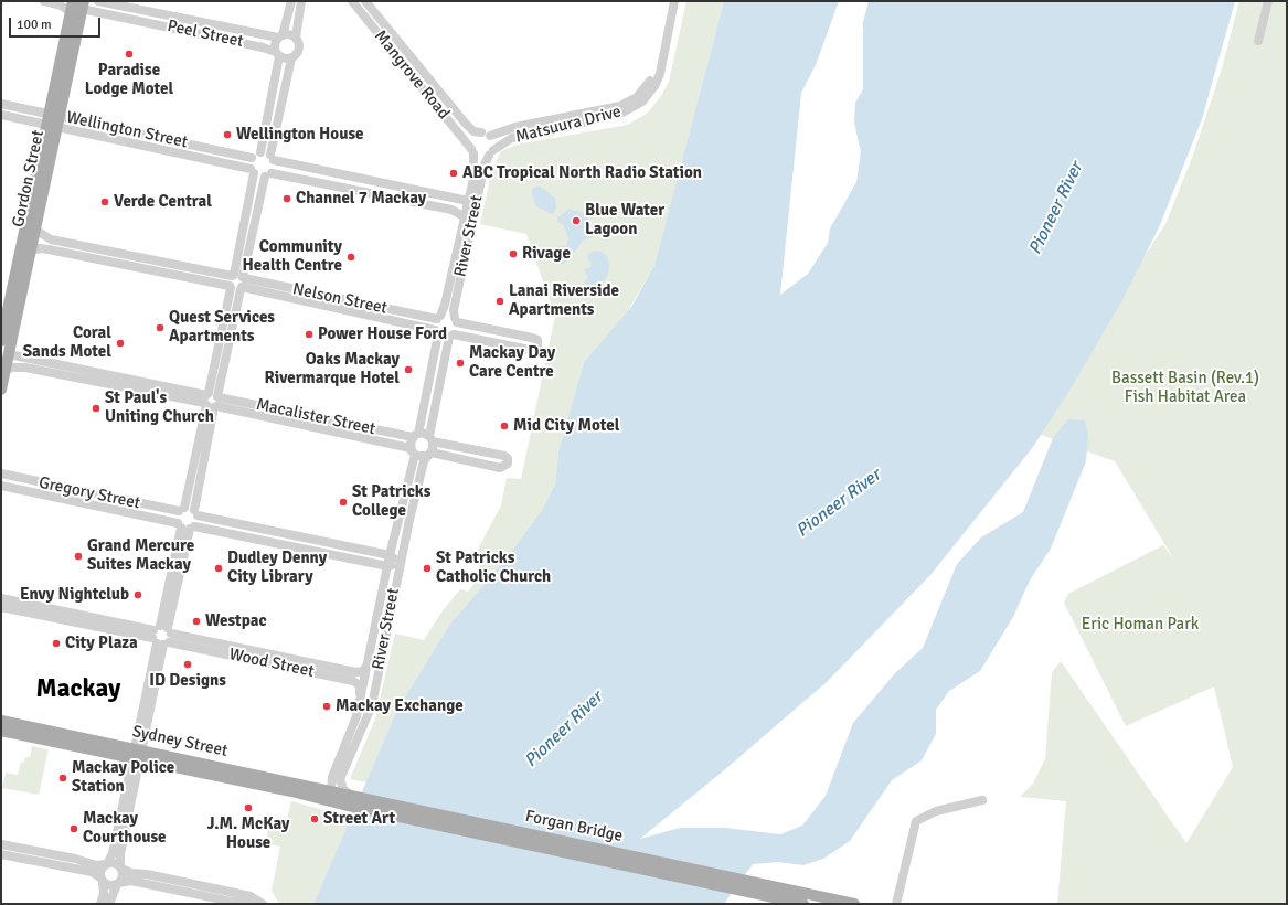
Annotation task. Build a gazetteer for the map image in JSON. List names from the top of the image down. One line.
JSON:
{"streets":{"main road":["Gordon Street","Sydney Street","Forgan Bridge"],"street":["Peel Street","Mangrove Road","Matsuura Drive","Wellington Street","River Street","Nelson Street","Macalister Street","Gregory Street","Wood Street"]},"crossings":[["Peel Street","Gordon Street"],["Mangrove Road","Matsuura Drive"],["Mangrove Road","River Street"],["Matsuura Drive","River Street"],["Wellington Street","Gordon Street"],["Gordon Street","Nelson Street"],["Gordon Street","Macalister Street"],["River Street","Nelson Street"],["River Street","Macalister Street"],["River Street","Gregory Street"],["River Street","Wood Street"],["River Street","Sydney Street"],["River Street","Forgan Bridge"],["Sydney Street","Forgan Bridge"]],"districts":["Mackay"],"water":["Pioneer River"],"parks":["Bassett Basin (Rev.1) Fish Habitat Area","Eric Homan Park"],"places":["Paradise Lodge Motel","Wellington House","ABC Tropical North Radio Station","Channel 7 Mackay","Verde Central","Blue Water Lagoon","Rivage","Community Health Centre","Lanai Riverside Apartments","Quest Services Apartments","Power House Ford","Coral Sands Motel","Mackay Day Care Centre","Oaks Mackay Rivermarque Hotel","St Paul's Uniting Church","Mid City Motel","St Patricks College","Grand Mercure Suites Mackay","Dudley Denny City Library","St Patricks Catholic Church","Envy Nightclub","Westpac","City Plaza","ID Designs","Mackay Exchange","Mackay Police Station","J.M. McKay House","Street Art","Mackay Courthouse"],"scale_bar":"100 m"}
